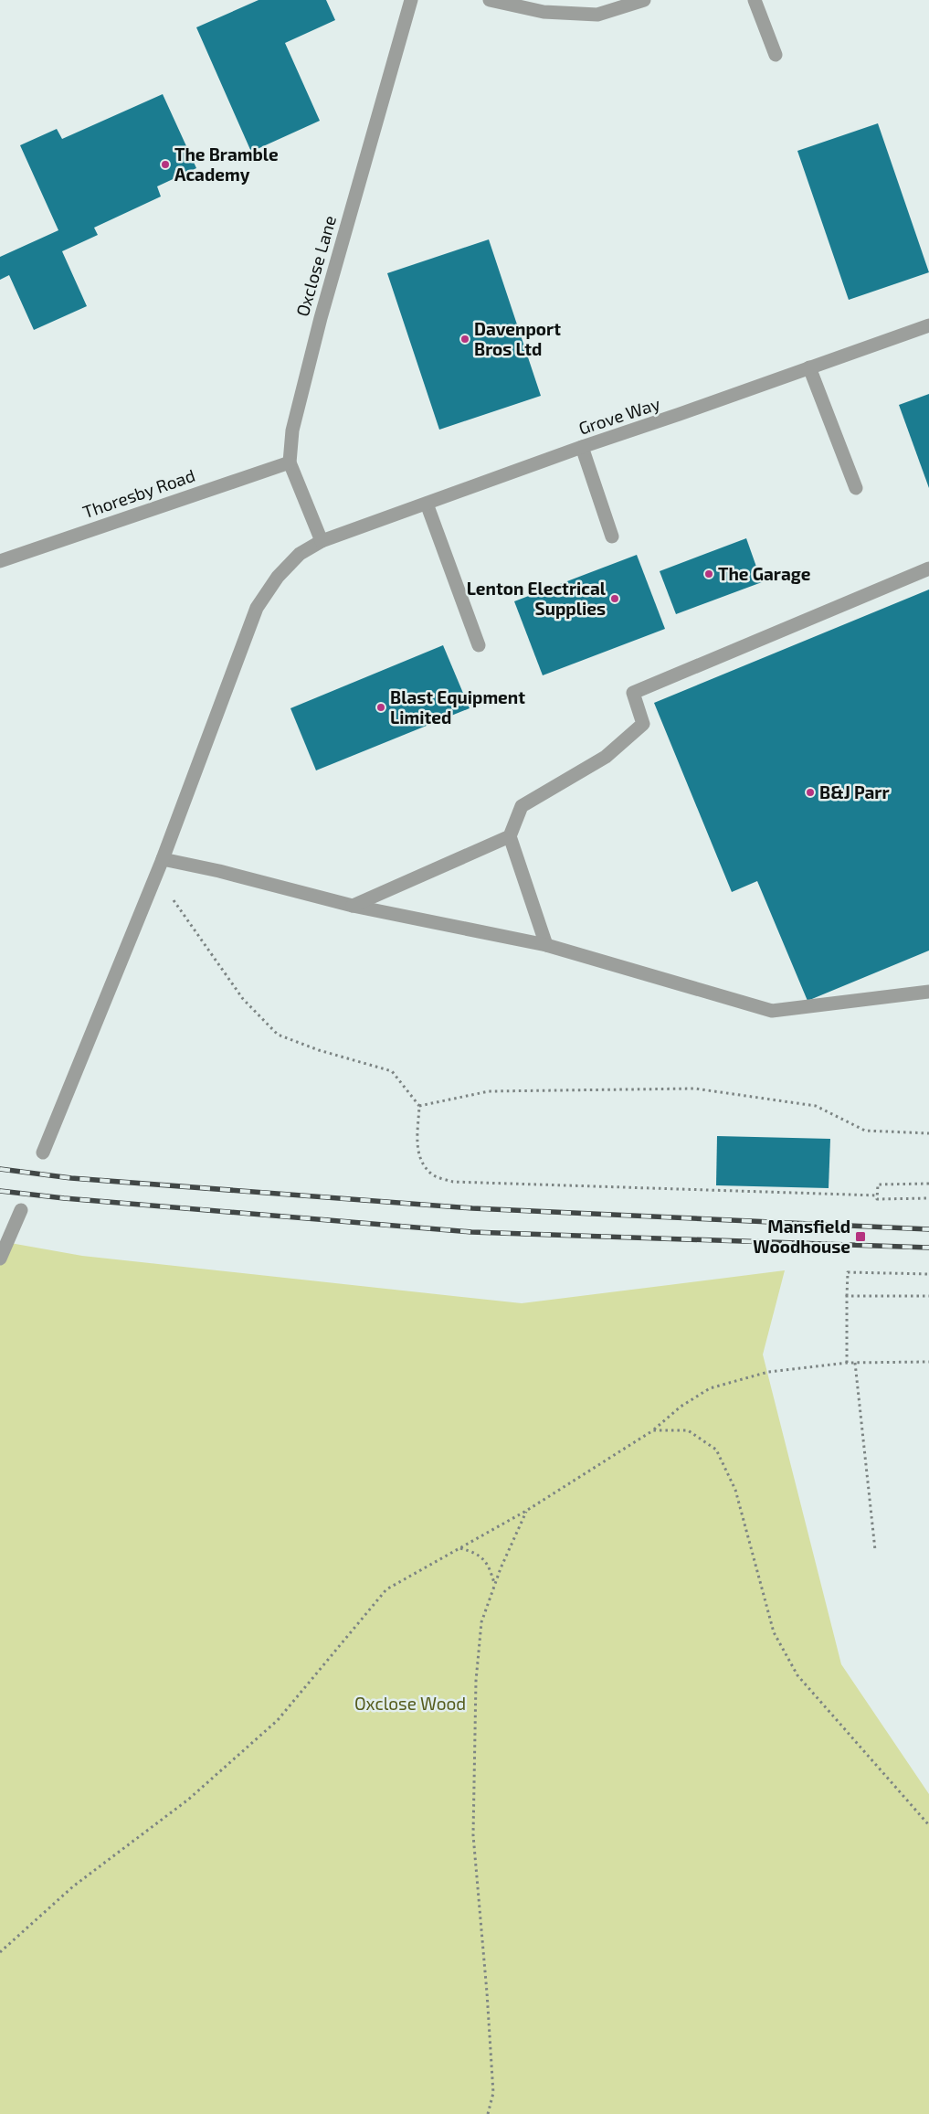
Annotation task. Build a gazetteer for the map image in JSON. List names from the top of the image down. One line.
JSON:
{"streets":{"street":["Oxclose Lane","Grove Way","Thoresby Road"]},"crossings":[["Oxclose Lane","Grove Way"],["Oxclose Lane","Thoresby Road"]],"parks":["Oxclose Wood"],"places":{"other":["The Bramble Academy","Davenport Bros Ltd","The Garage","Lenton Electrical Supplies","Blast Equipment Limited","B&J Parr"],"transit":["Mansfield Woodhouse"]}}
